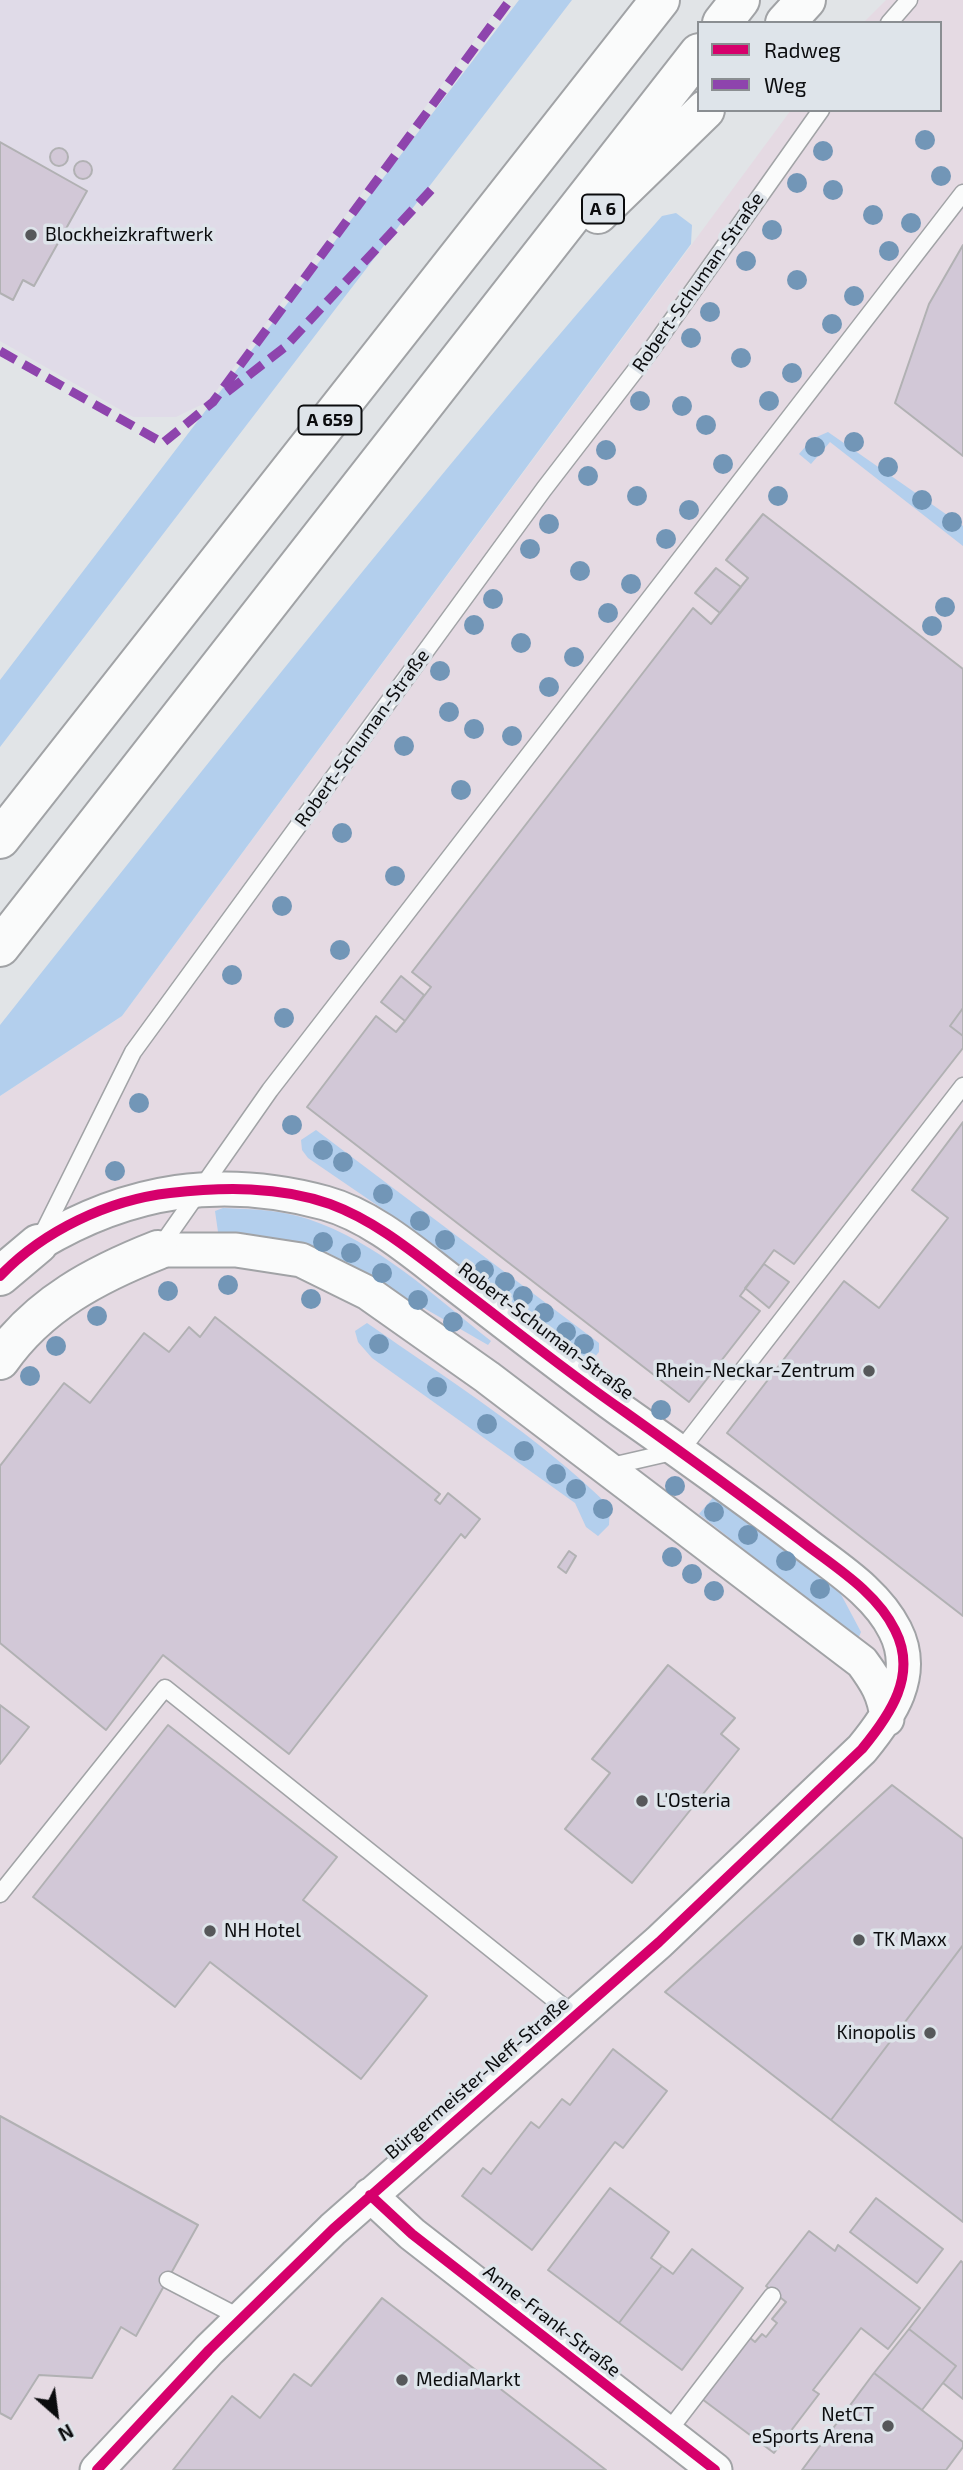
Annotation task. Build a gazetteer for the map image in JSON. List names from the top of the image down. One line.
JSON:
{"streets":{"main road":["A 6","A 659"],"street":["Robert-Schuman-Straße","Bürgermeister-Neff-Straße","Anne-Frank-Straße"]},"crossings":[["Robert-Schuman-Straße","Bürgermeister-Neff-Straße"],["Bürgermeister-Neff-Straße","Anne-Frank-Straße"]],"places":["Blockheizkraftwerk","Rhein-Neckar-Zentrum","L'Osteria","NH Hotel","TK Maxx","Kinopolis","MediaMarkt","NetCT eSports Arena"],"legend":["Radweg","Weg"],"north":"bottom right"}
